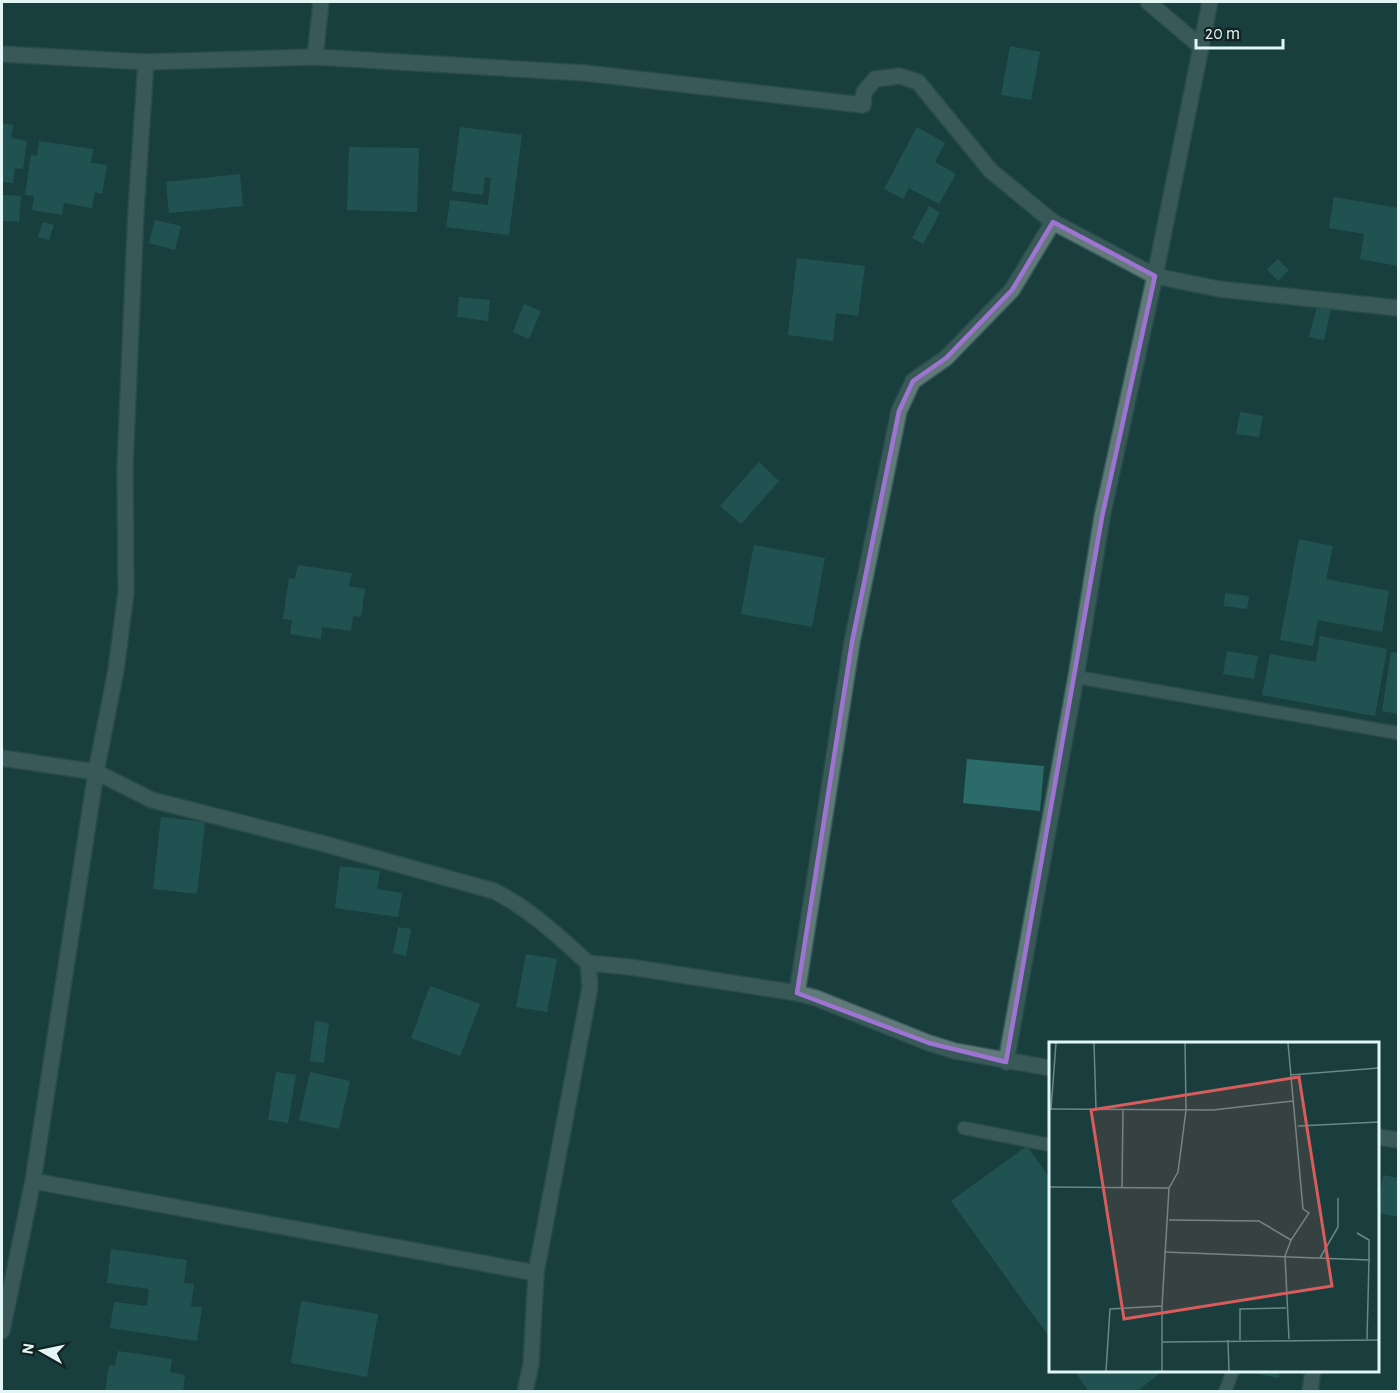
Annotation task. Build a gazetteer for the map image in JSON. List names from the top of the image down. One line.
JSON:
{"scale_bar":"20 m","north":"left"}
